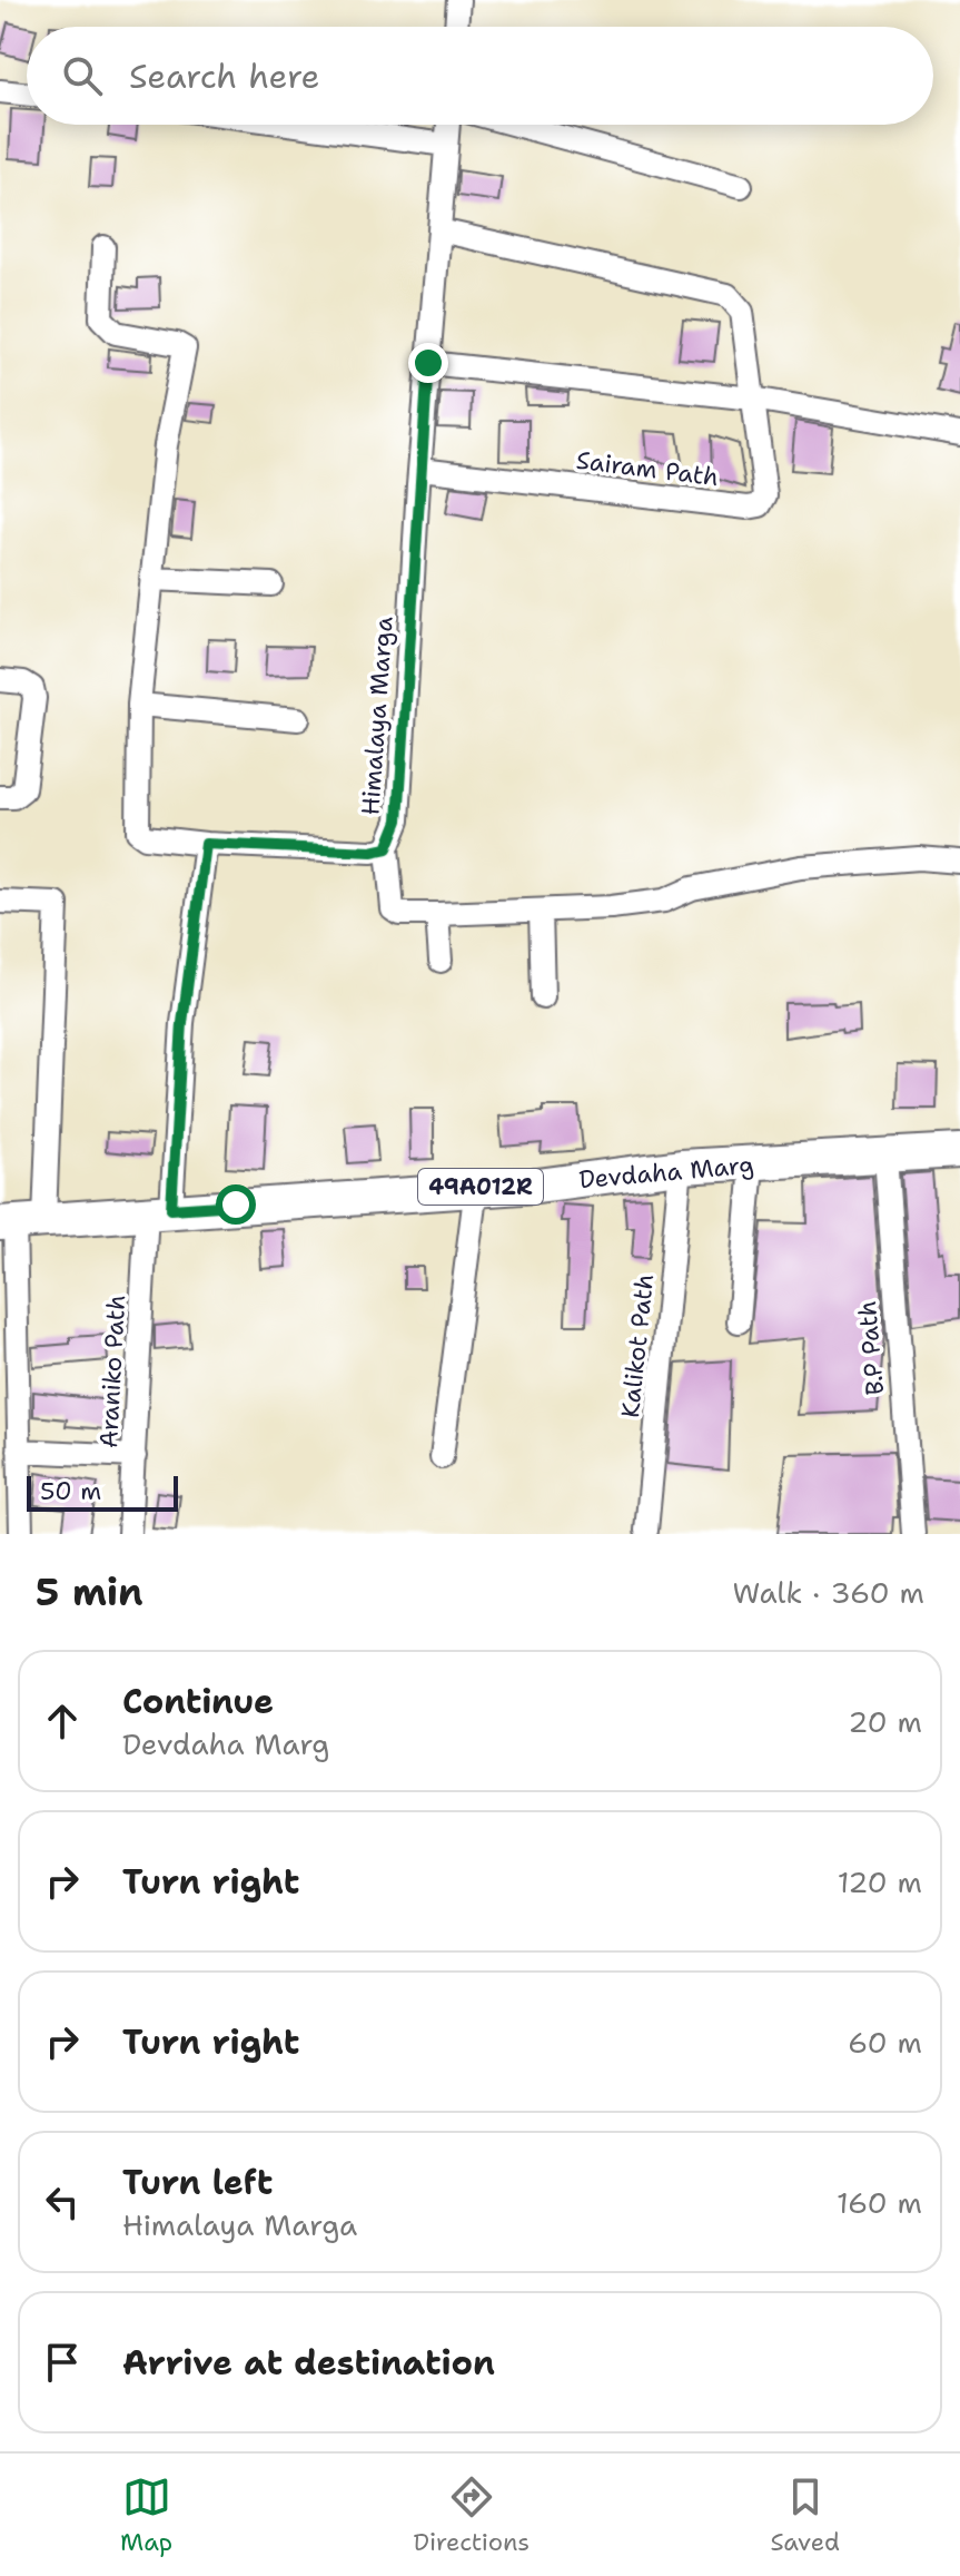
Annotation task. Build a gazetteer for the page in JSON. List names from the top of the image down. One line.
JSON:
{"streets":{"main road":["Devdaha Marg","49A012R"],"street":["Sairam Path","Himalaya Marga","Kalikot Path","B.P Path","Araniko Path"]},"crossings":[["Sairam Path","Himalaya Marga"],["Devdaha Marg","Kalikot Path"],["Devdaha Marg","B.P Path"],["Devdaha Marg","Araniko Path"]],"scale_bar":"50 m","page":{"search":"Search here","scale":"50 m","heading":["5 min","Walk · 360 m"],"list":[["Continue","Devdaha Marg","20 m"],["Turn right","120 m"],["Turn right","60 m"],["Turn left","Himalaya Marga","160 m"],"Arrive at destination"],"nav":["Map","Directions","Saved"]}}
